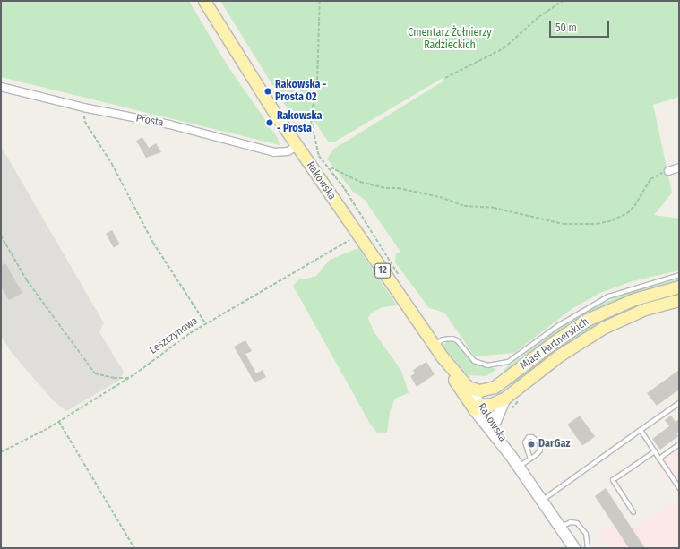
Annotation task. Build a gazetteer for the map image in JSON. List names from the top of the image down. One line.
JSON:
{"streets":{"main road":["Rakowska","12","Miast Partnerskich"],"street":["Prosta"],"path":["Leszczynowa"]},"crossings":[["Prosta","Rakowska"],["Rakowska","Leszczynowa"],["Rakowska","Miast Partnerskich"]],"parks":["Cmentarz Żołnierzy Radzieckich"],"places":["Rakowska - Prosta 02","Rakowska - Prosta","DarGaz"],"scale_bar":"50 m"}
